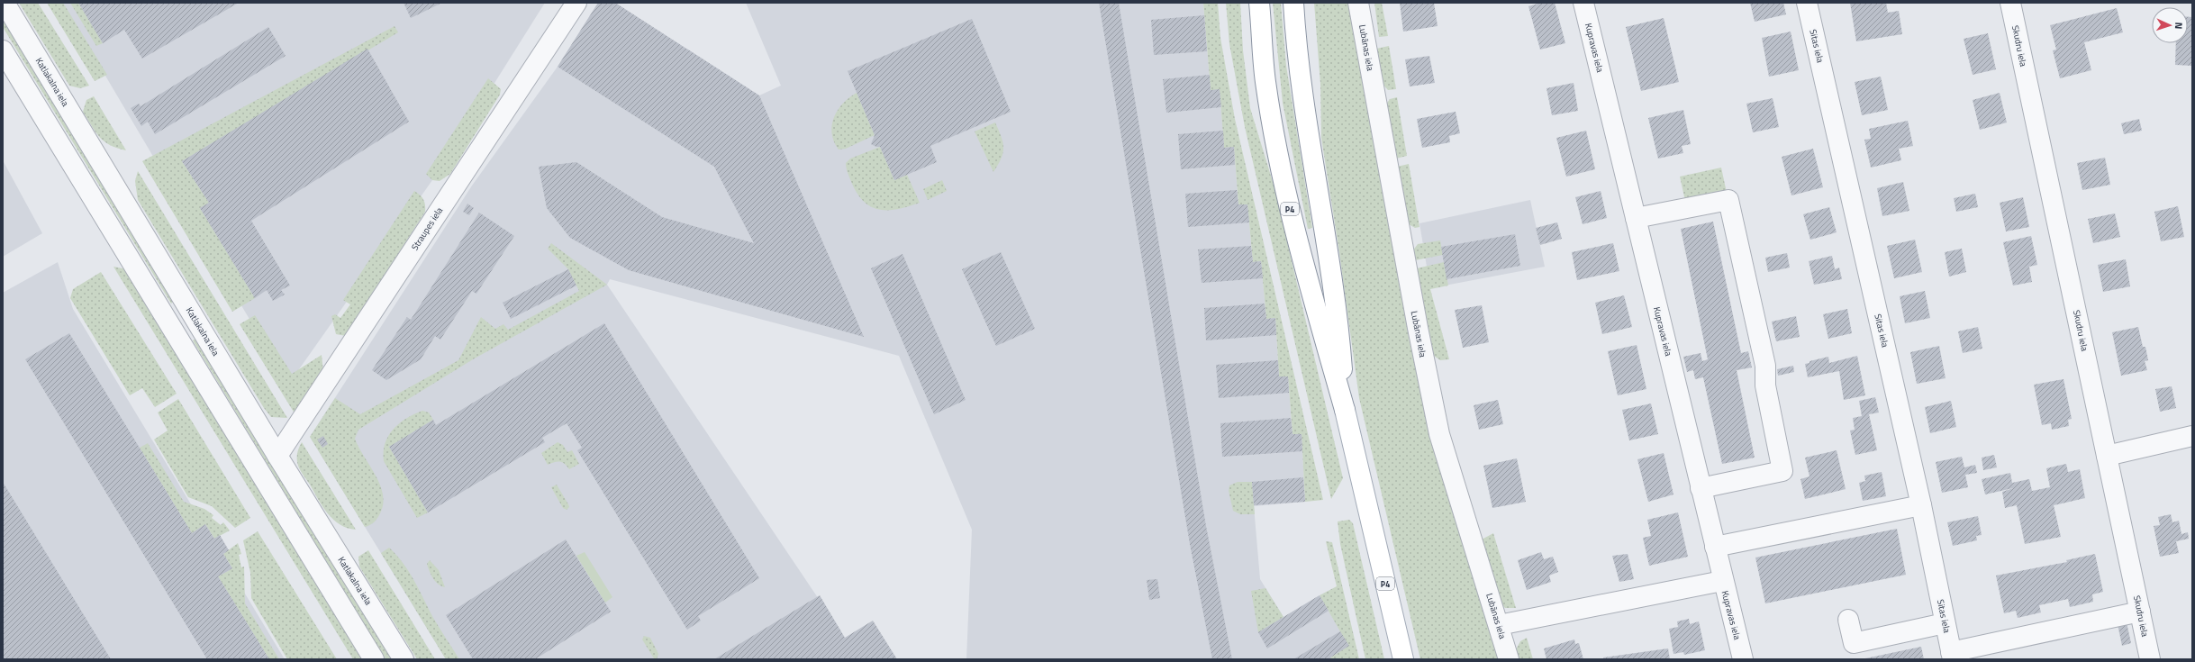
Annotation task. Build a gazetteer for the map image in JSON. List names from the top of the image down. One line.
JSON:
{"streets":{"main road":["P4"],"street":["Sitas iela","Skudru iela","Lubānas iela","Kupravas iela","Katlakalna iela","Straupes iela"]},"crossings":[["Katlakalna iela","Straupes iela"]],"north":"right"}
